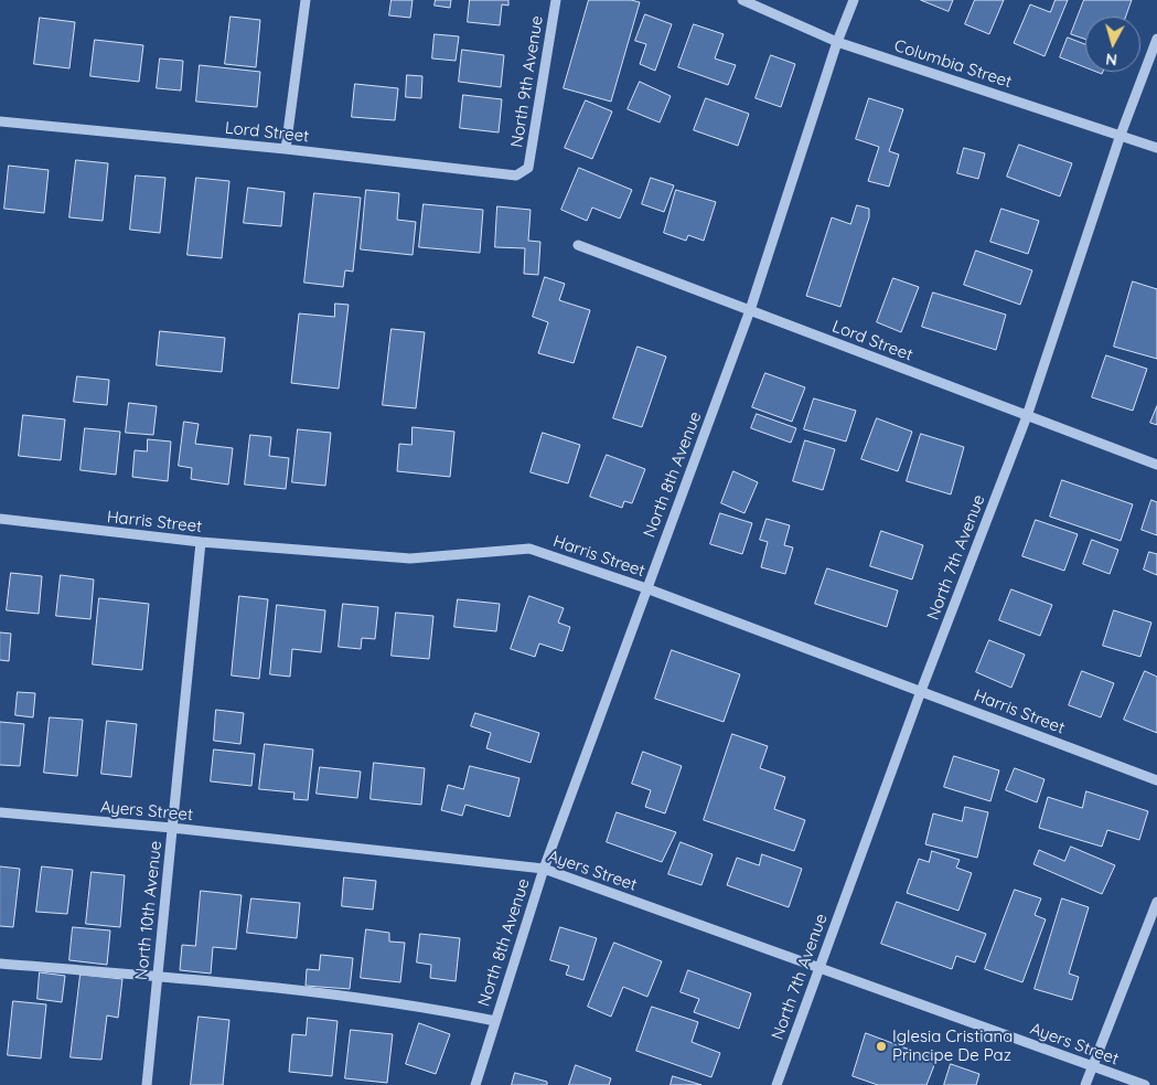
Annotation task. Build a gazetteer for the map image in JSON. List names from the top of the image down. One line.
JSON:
{"streets":{"street":["Columbia Street","North 9th Avenue","Lord Street","North 8th Avenue","Harris Street","North 7th Avenue","Ayers Street","North 10th Avenue"]},"crossings":[["Columbia Street","North 8th Avenue"],["Columbia Street","North 7th Avenue"],["North 9th Avenue","Lord Street"],["Lord Street","North 8th Avenue"],["Lord Street","North 7th Avenue"],["North 8th Avenue","Harris Street"],["North 8th Avenue","Ayers Street"],["Harris Street","North 7th Avenue"],["Harris Street","North 10th Avenue"],["North 7th Avenue","Ayers Street"],["Ayers Street","North 10th Avenue"]],"places":["Iglesia Cristiana Principe De Paz"],"north":"bottom"}
